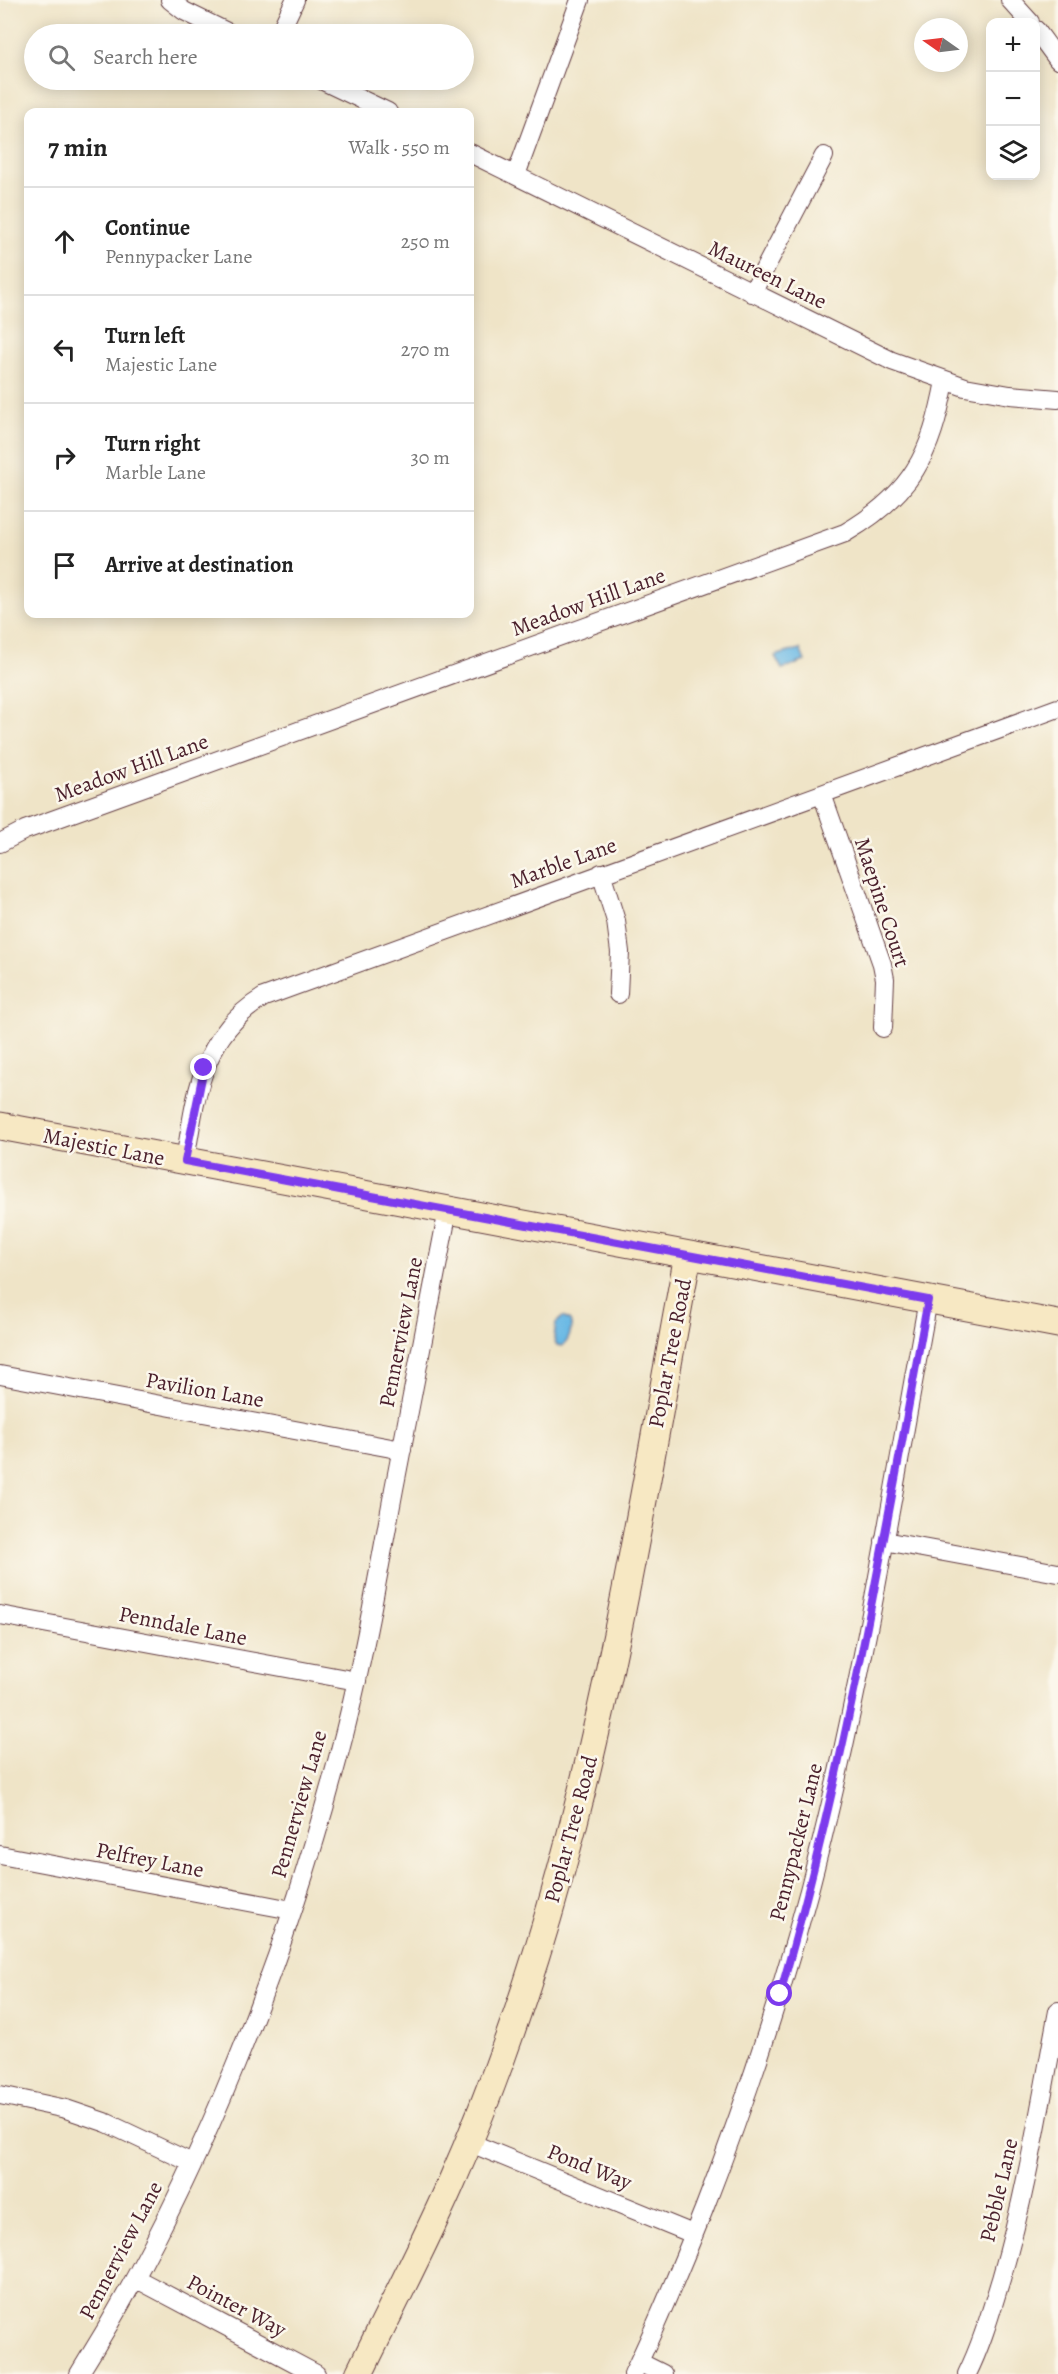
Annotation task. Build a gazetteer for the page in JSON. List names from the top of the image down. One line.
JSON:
{"streets":{"street":["Maureen Lane","Meadow Hill Lane","Marble Lane","Maepine Court","Majestic Lane","Pennerview Lane","Poplar Tree Road","Pavilion Lane","Penndale Lane","Pennypacker Lane","Pelfrey Lane","Pond Way","Pebble Lane","Pointer Way"]},"crossings":[["Maureen Lane","Meadow Hill Lane"],["Marble Lane","Maepine Court"],["Marble Lane","Majestic Lane"],["Majestic Lane","Pennerview Lane"],["Majestic Lane","Poplar Tree Road"],["Majestic Lane","Pennypacker Lane"],["Pennerview Lane","Pavilion Lane"],["Pennerview Lane","Penndale Lane"],["Pennerview Lane","Pelfrey Lane"],["Pennerview Lane","Pointer Way"],["Poplar Tree Road","Pond Way"],["Pennypacker Lane","Pond Way"]],"north":"left","page":{"map_buttons":["+","−"],"search":"Search here","heading":["7 min","Walk · 550 m"],"list":[["Continue","Pennypacker Lane","250 m"],["Turn left","Majestic Lane","270 m"],["Turn right","Marble Lane","30 m"],"Arrive at destination"]}}
